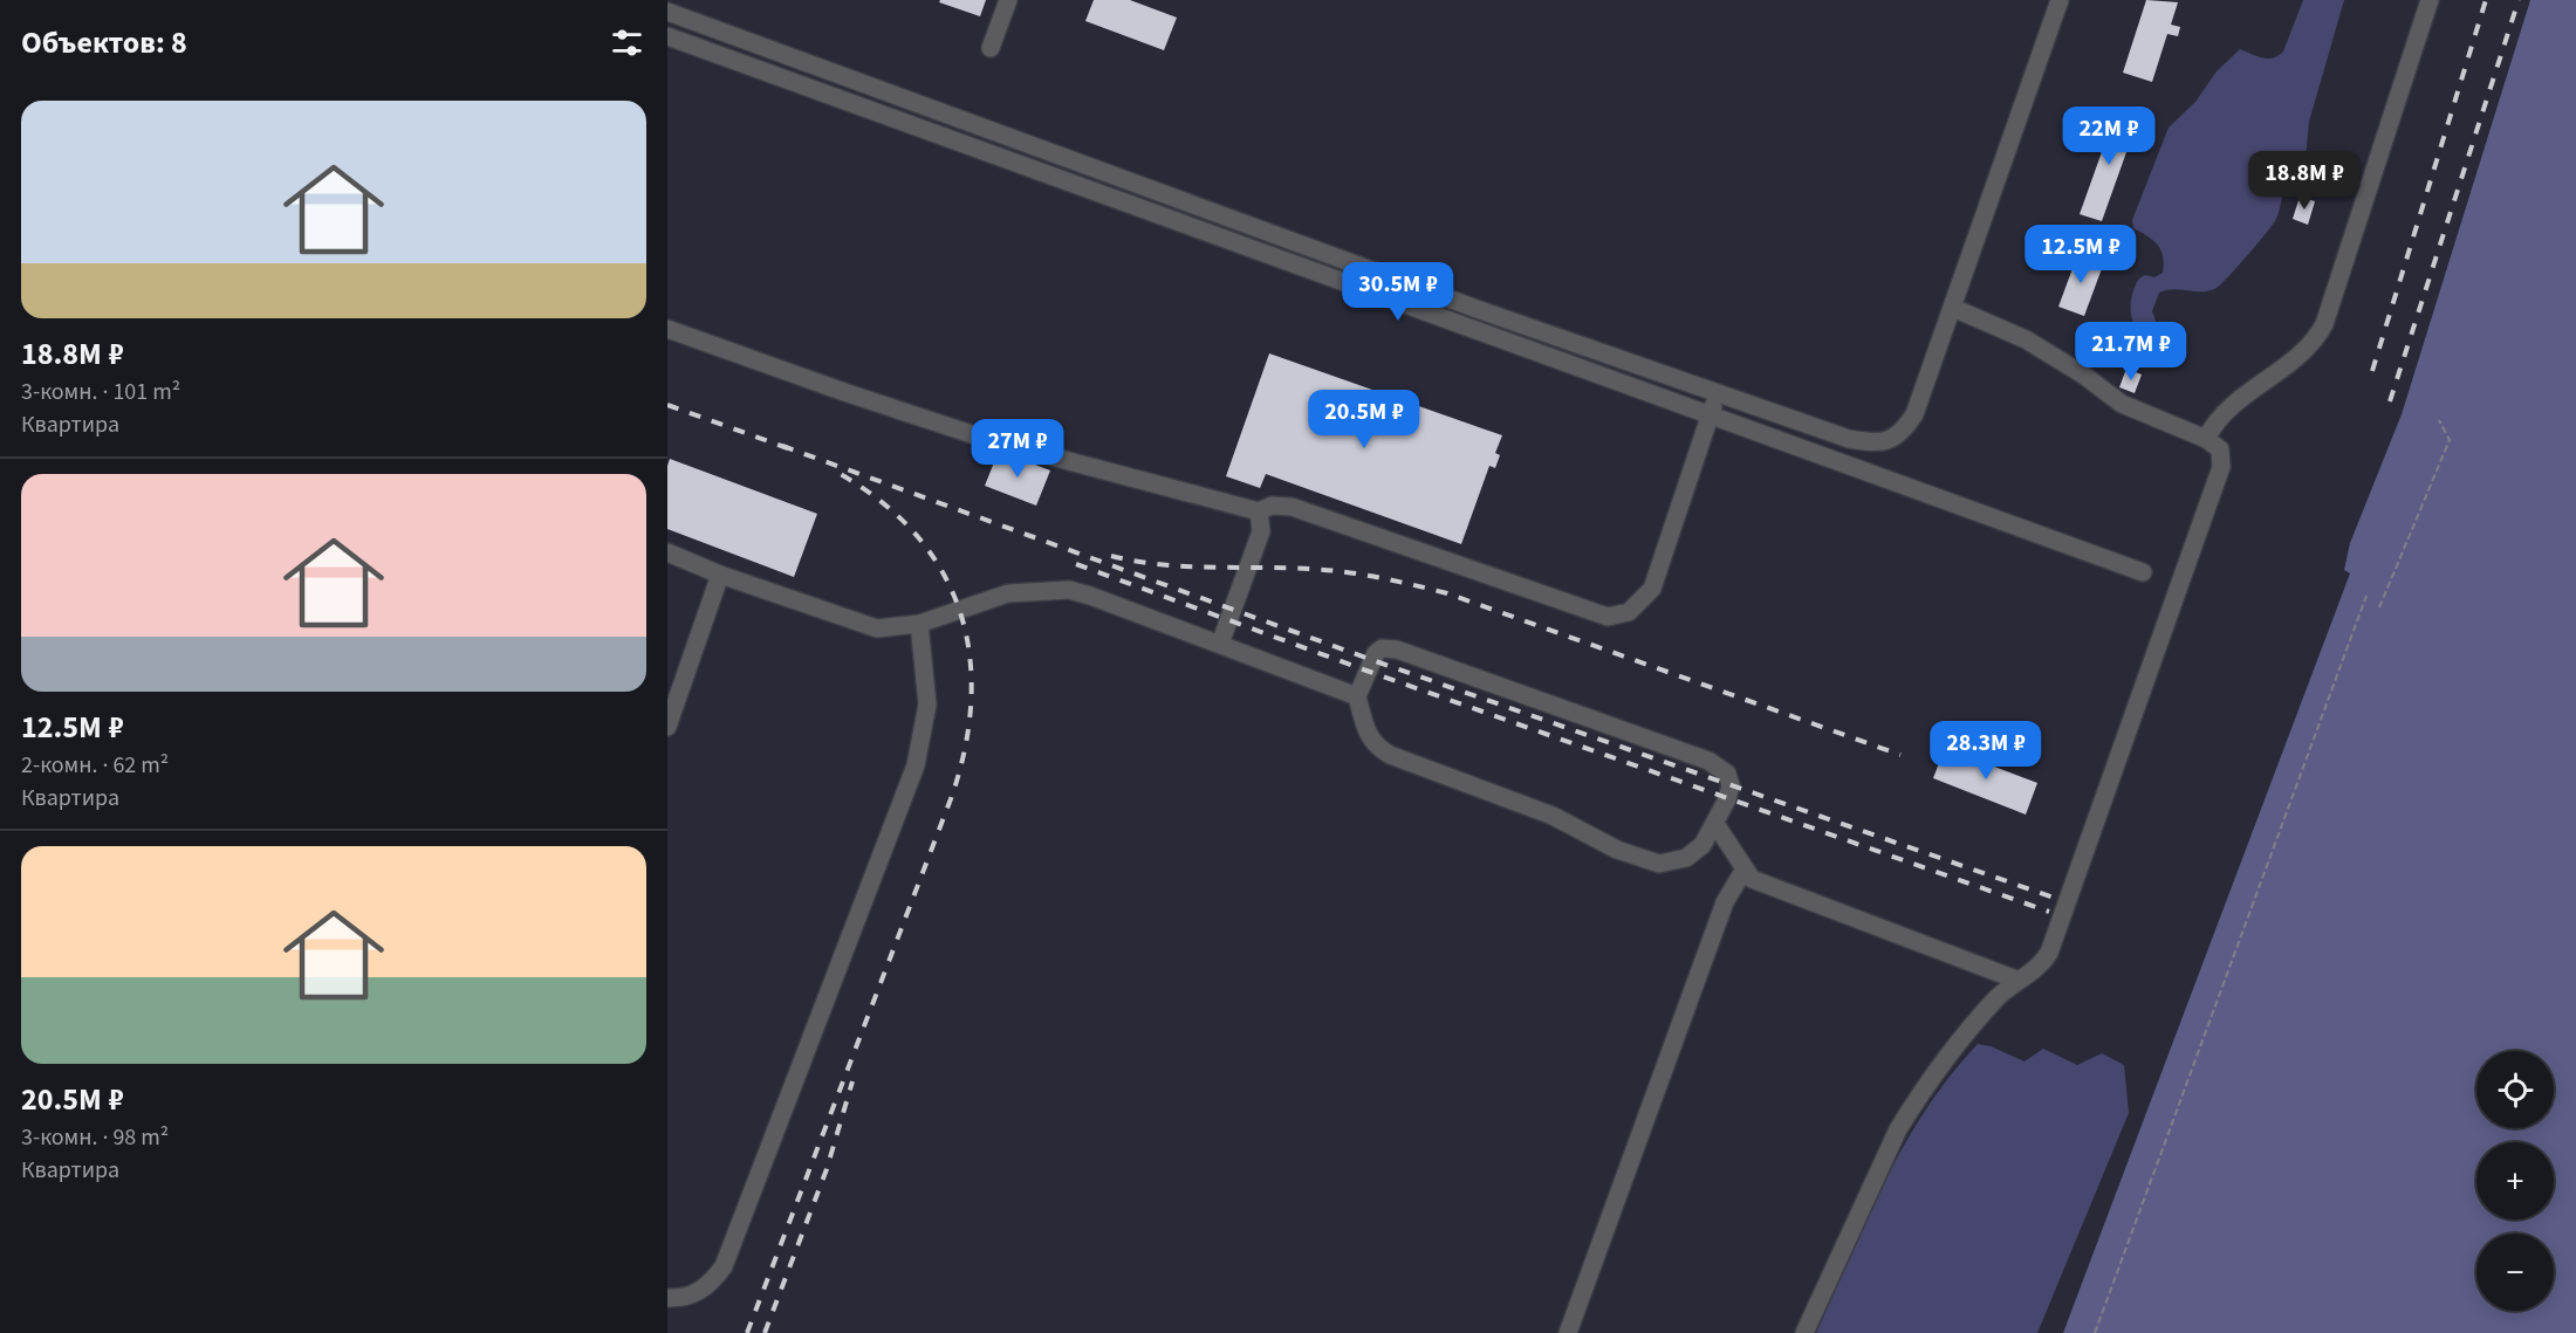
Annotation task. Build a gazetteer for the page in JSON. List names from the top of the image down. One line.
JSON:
{"page":{"heading":"Объектов: 8","list":[{"name":"18.8M ₽","note":"3-комн. · 101 m² · Квартира"},{"name":"12.5M ₽","note":"2-комн. · 62 m² · Квартира"},{"name":"20.5M ₽","note":"3-комн. · 98 m² · Квартира"}],"price":["22M ₽","18.8M ₽","12.5M ₽","30.5M ₽","21.7M ₽","20.5M ₽","27M ₽","28.3M ₽"],"map_buttons":["+","−"]}}
